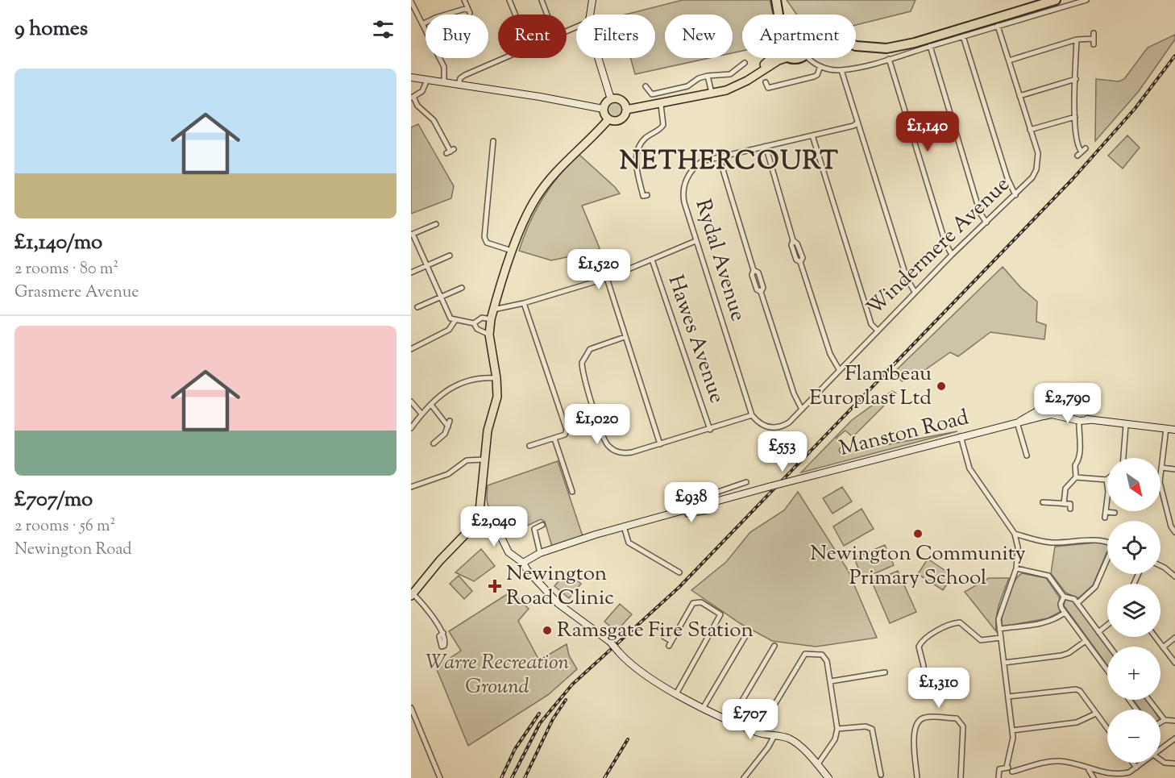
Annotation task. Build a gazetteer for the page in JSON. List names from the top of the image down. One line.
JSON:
{"streets":{"main road":["Manston Road"],"street":["Windermere Avenue","Rydal Avenue","Hawes Avenue"]},"crossings":[["Windermere Avenue","Rydal Avenue"]],"districts":["NETHERCOURT"],"parks":["Warre Recreation Ground"],"places":{"other":["Flambeau Europlast Ltd","Newington Community Primary School","Ramsgate Fire Station"],"health":["Newington Road Clinic"]},"north":"bottom right","page":{"heading":"9 homes","chip":["Buy","Rent","Filters","New","Apartment"],"list":[{"name":"£1,140/mo","note":"2 rooms · 80 m² · Grasmere Avenue"},{"name":"£707/mo","note":"2 rooms · 56 m² · Newington Road"}],"price":["£1,140","£1,520","£2,790","£1,020","£553","£938","£2,040","£1,310","£707"],"map_buttons":["+","−"]}}
